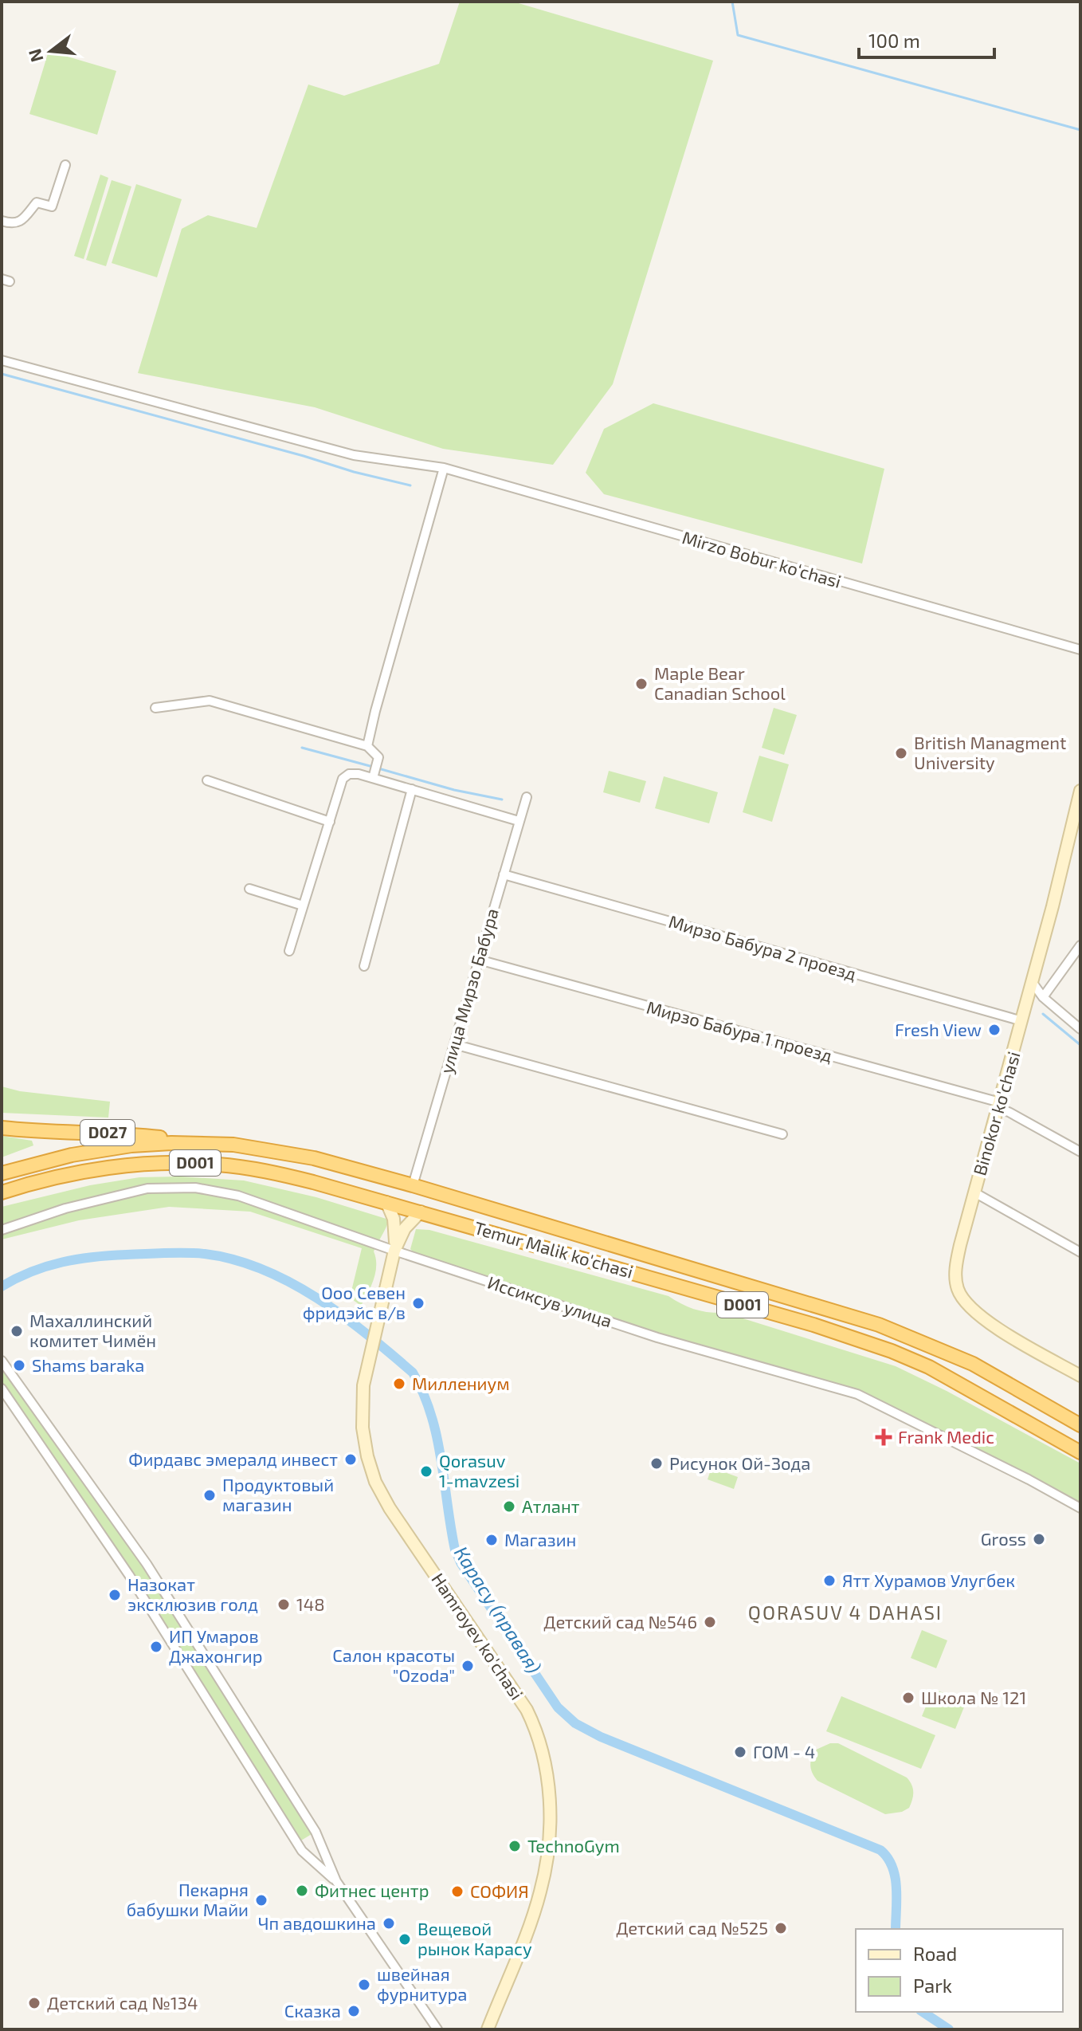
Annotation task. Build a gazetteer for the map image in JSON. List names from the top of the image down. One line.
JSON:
{"streets":{"highway":["D027","D001","Temur Malik ko'chasi"],"main road":["Binokor ko'chasi","Hamroyev ko'chasi"],"street":["Mirzo Bobur ko‘chasi","Мирзо Бабура 2 проезд","улица Мирзо Бабура","Мирзо Бабура 1 проезд","Иссиксув улица"]},"crossings":[["Мирзо Бабура 2 проезд","улица Мирзо Бабура"],["Мирзо Бабура 2 проезд","Binokor ko'chasi"],["улица Мирзо Бабура","Мирзо Бабура 1 проезд"],["улица Мирзо Бабура","Temur Malik ko'chasi"],["Мирзо Бабура 1 проезд","Binokor ko'chasi"],["D027","Temur Malik ko'chasi"],["Temur Malik ko'chasi","Hamroyev ko'chasi"],["Иссиксув улица","Hamroyev ko'chasi"]],"districts":["QORASUV 4 DAHASI"],"water":["Карасу (правая)"],"places":{"other":["Maple Bear Canadian School","British Managment University","Fresh View","Ооо Севен фридэйс в/в","Махаллинский комитет Чимён","Shams baraka","Миллениум","Фирдавс эмералд инвест","Рисунок Ой-Зода","Qorasuv 1-mavzesi","Продуктовый магазин","Атлант","Gross","Магазин","Ятт Хурамов Улугбек","Назокат эксклюзив голд","148","Детский сад №546","ИП Умаров Джахонгир","Салон красоты \"Ozoda\"","Школа № 121","ГОМ - 4","TechnoGym","Фитнес центр","СОФИЯ","Пекарня бабушки Майи","Чп авдошкина","Детский сад №525","Вещевой рынок Карасу","швейная фурнитура","Детский сад №134","Сказка"],"health":["Frank Medic"]},"legend":["Road","Park"],"scale_bar":"100 m","north":"left"}
